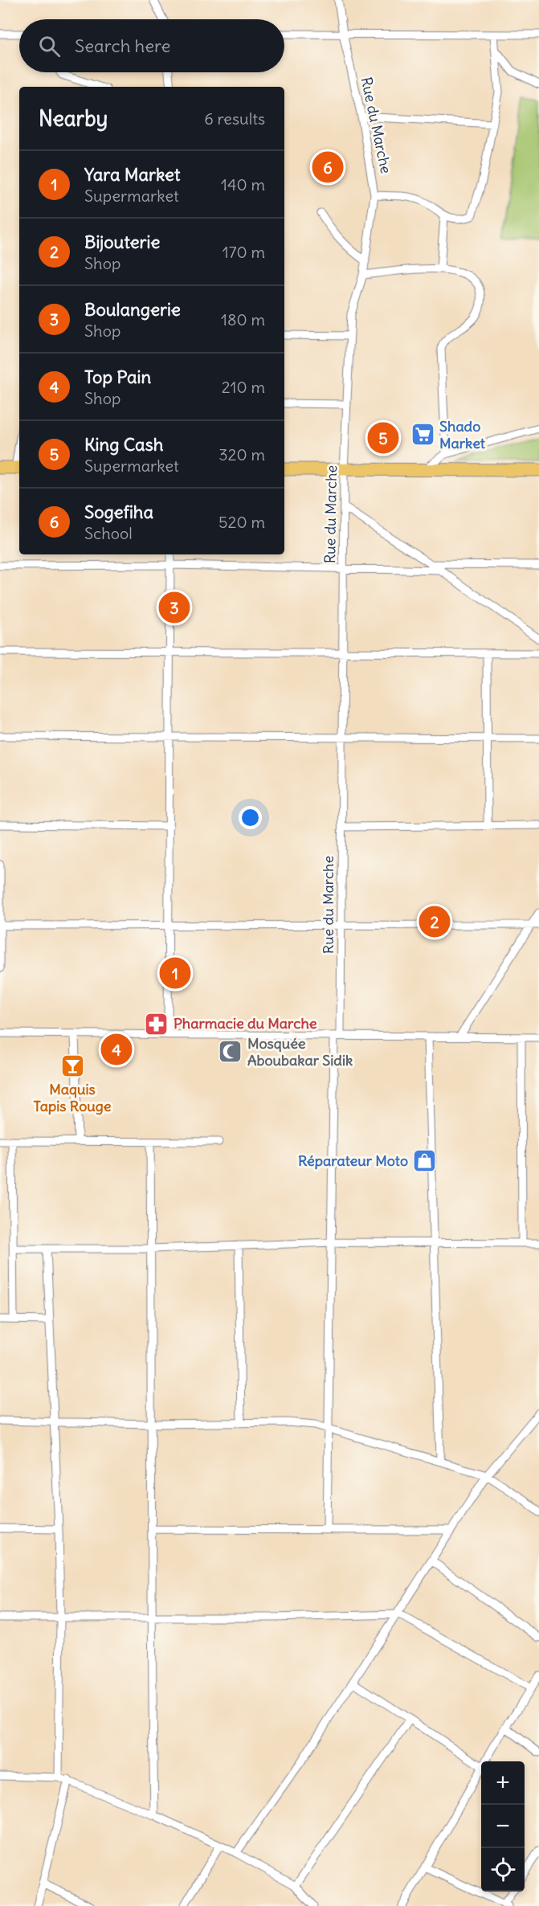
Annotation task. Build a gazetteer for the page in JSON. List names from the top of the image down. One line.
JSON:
{"streets":{"street":["Rue du Marche"]},"places":{"supermarket":["Shado Market"],"pharmacy":["Pharmacie du Marche"],"mosque":["Mosquée Aboubakar Sidik"],"bar":["Maquis Tapis Rouge"],"shop":["Réparateur Moto"]},"page":{"search":"Search here","heading":["Nearby","6 results"],"pins":["6","5","3","2","1","4"],"list":[{"mark":"1","name":"Yara Market","note":"Supermarket","value":"140 m"},{"mark":"2","name":"Bijouterie","note":"Shop","value":"170 m"},{"mark":"3","name":"Boulangerie","note":"Shop","value":"180 m"},{"mark":"4","name":"Top Pain","note":"Shop","value":"210 m"},{"mark":"5","name":"King Cash","note":"Supermarket","value":"320 m"},{"mark":"6","name":"Sogefiha","note":"School","value":"520 m"}],"map_buttons":["+","−"]}}
